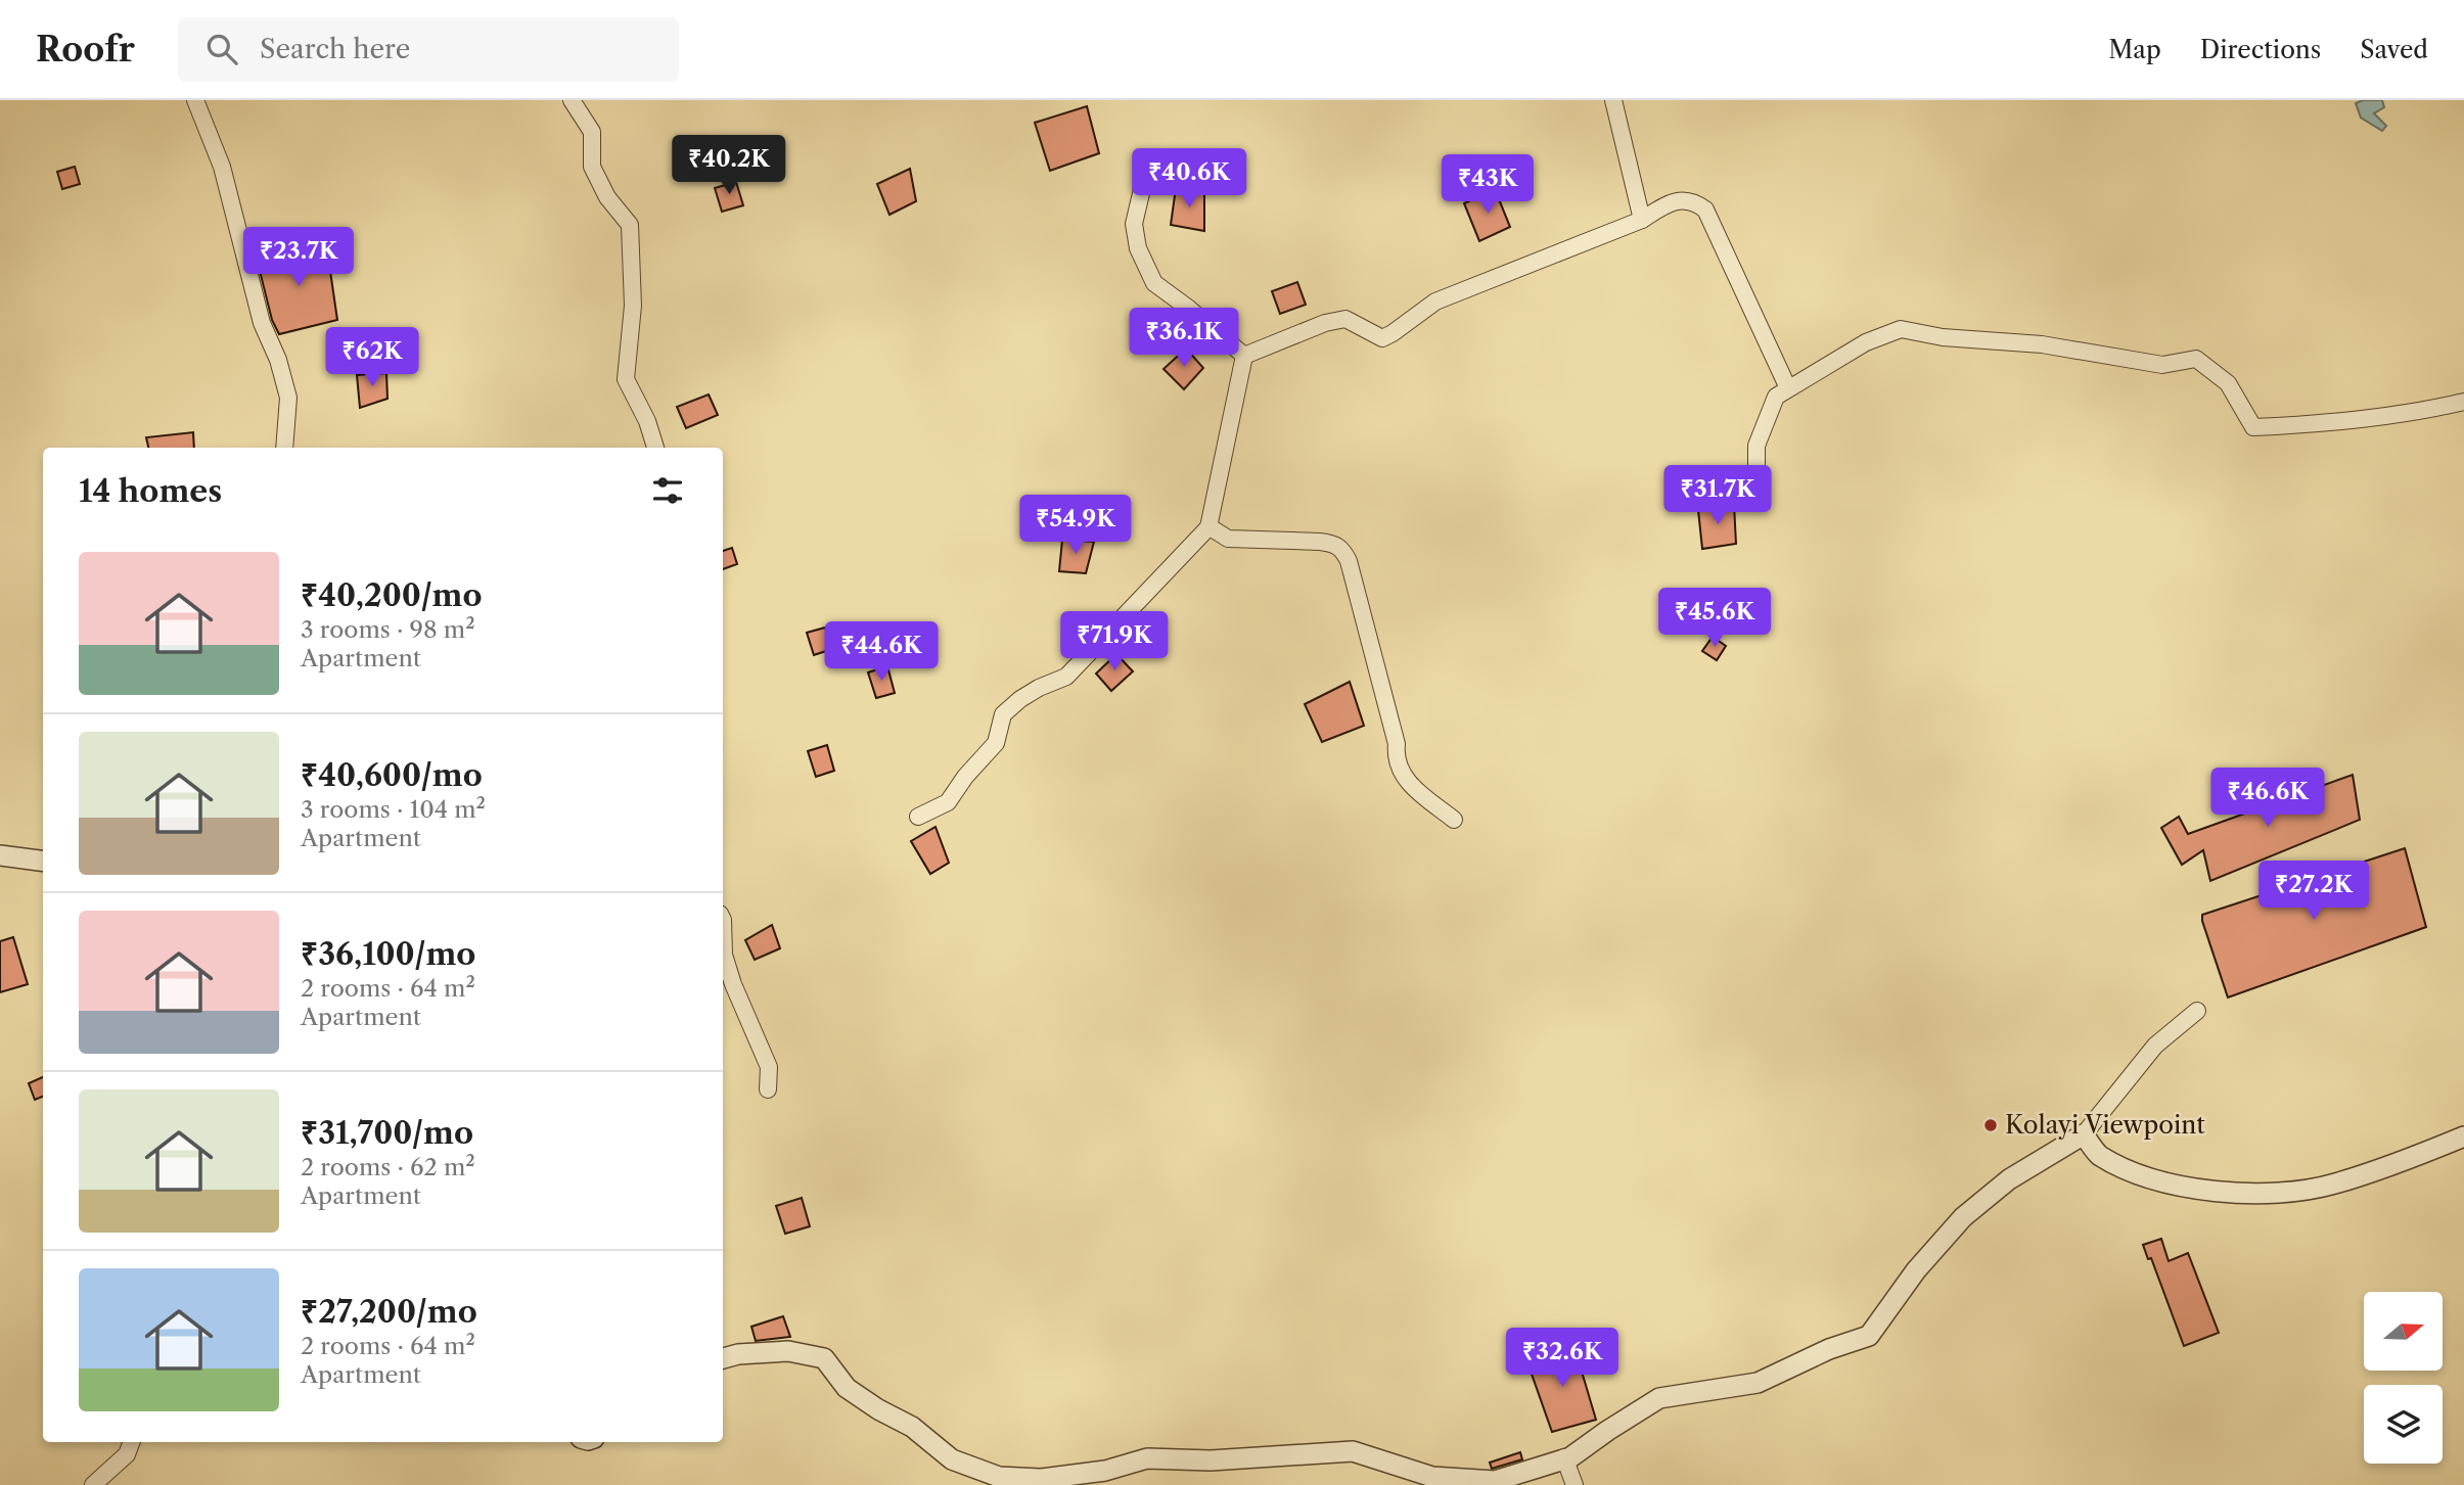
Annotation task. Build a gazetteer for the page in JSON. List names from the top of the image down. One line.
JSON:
{"places":["Kolayi Viewpoint"],"north":"right","page":{"header":"Roofr","search":"Search here","nav":["Map","Directions","Saved"],"price":["₹40.2K","₹40.6K","₹43K","₹23.7K","₹36.1K","₹62K","₹31.7K","₹54.9K","₹45.6K","₹71.9K","₹44.6K","₹46.6K","₹27.2K","₹32.6K"],"heading":"14 homes","list":[{"name":"₹40,200/mo","note":"3 rooms · 98 m² · Apartment"},{"name":"₹40,600/mo","note":"3 rooms · 104 m² · Apartment"},{"name":"₹36,100/mo","note":"2 rooms · 64 m² · Apartment"},{"name":"₹31,700/mo","note":"2 rooms · 62 m² · Apartment"},{"name":"₹27,200/mo","note":"2 rooms · 64 m² · Apartment"}]}}
